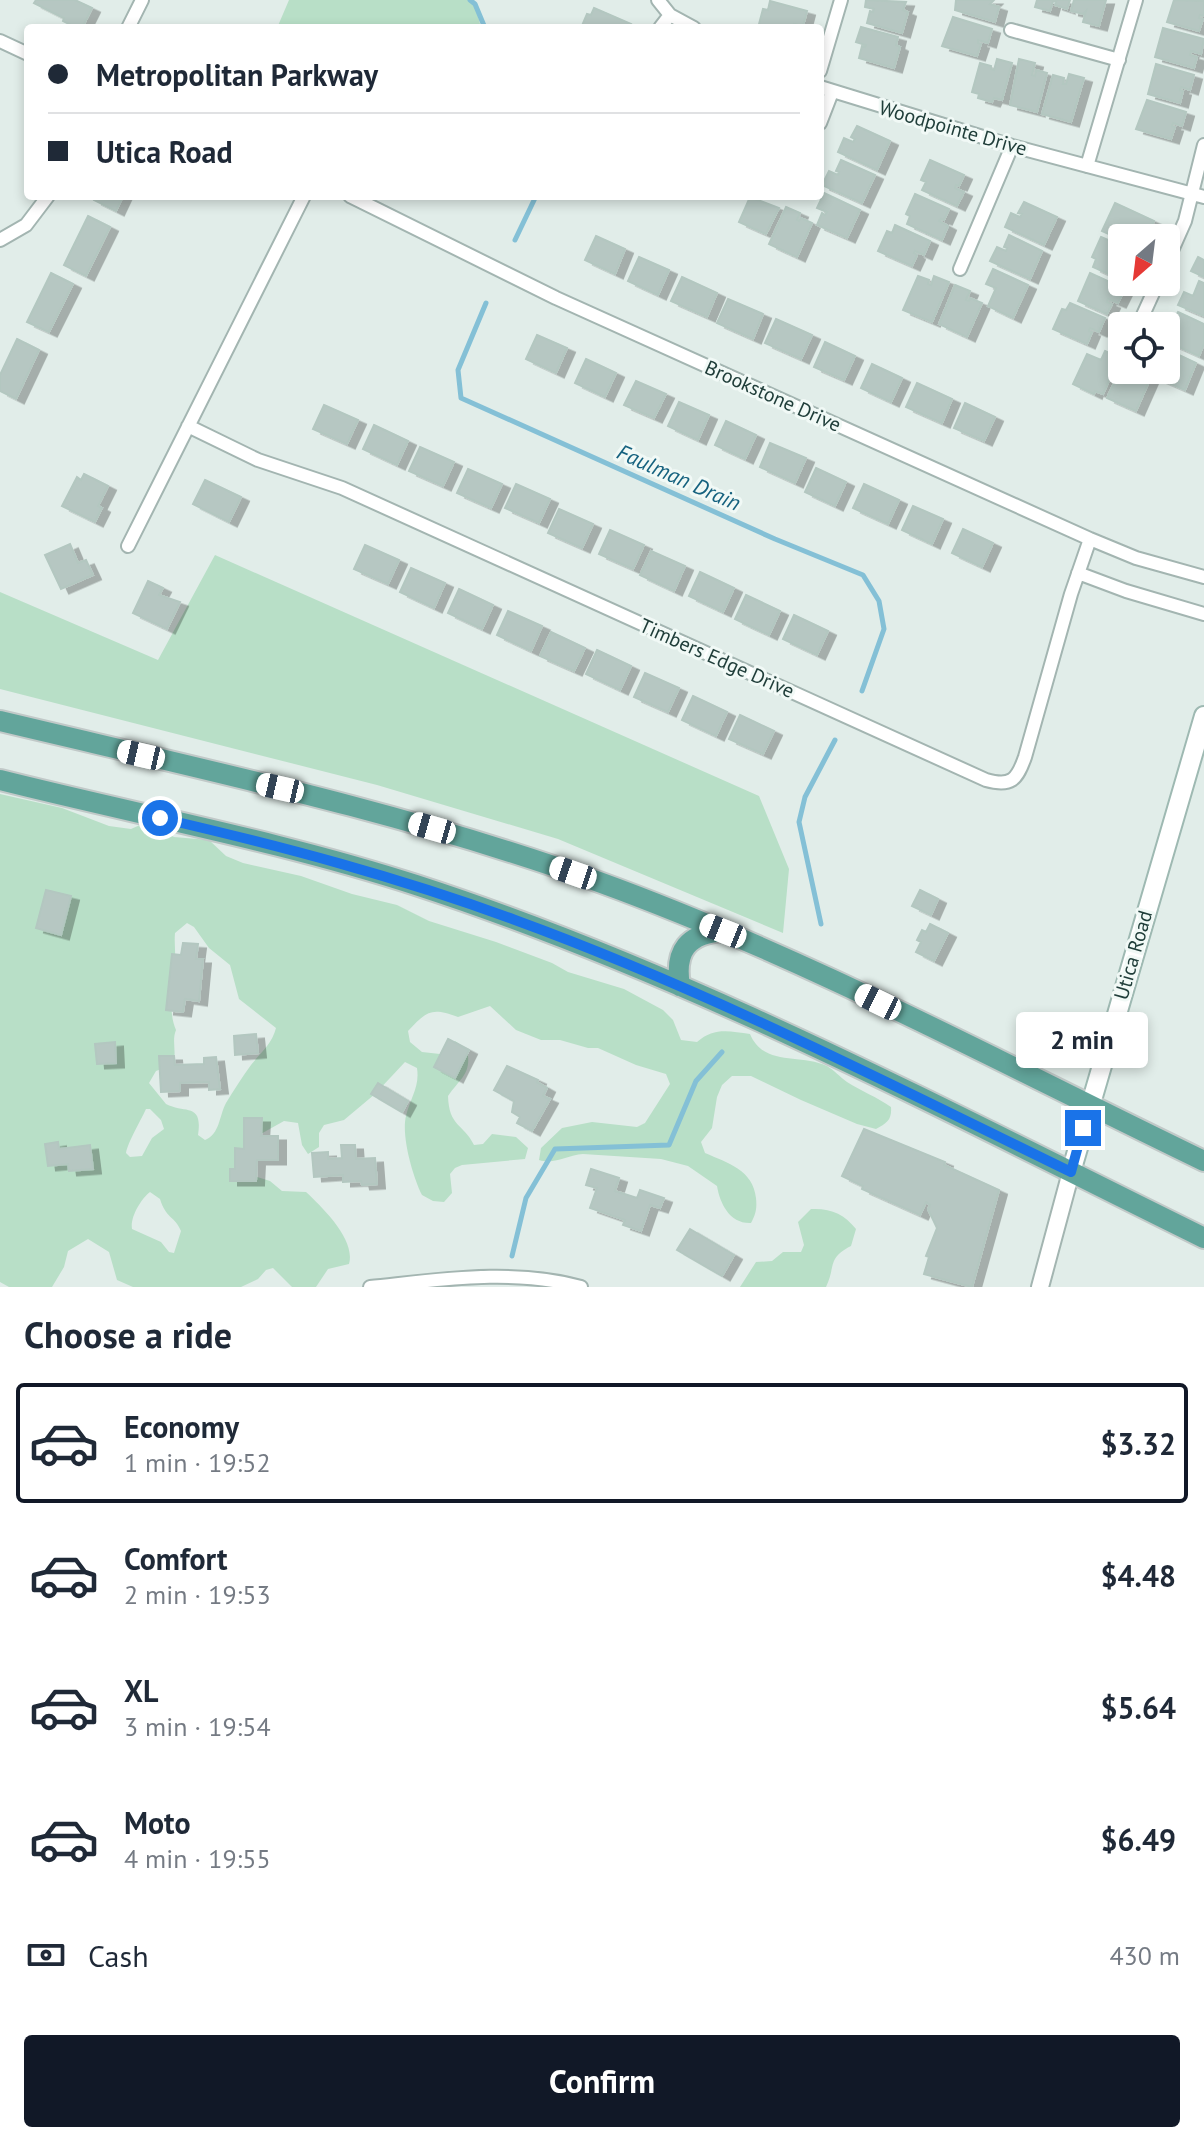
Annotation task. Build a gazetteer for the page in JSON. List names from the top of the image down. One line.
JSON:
{"streets":{"main road":["Utica Road"],"street":["Woodpointe Drive","Brookstone Drive","Timbers Edge Drive"]},"crossings":[["Brookstone Drive","Timbers Edge Drive"]],"water":["Faulman Drain"],"north":"bottom left","page":{"banner":["Metropolitan Parkway","Utica Road"],"bubble":"2 min","heading":"Choose a ride","list":[{"name":"Economy","note":"1 min · 19:52","value":"$3.32"},{"name":"Comfort","note":"2 min · 19:53","value":"$4.48"},{"name":"XL","note":"3 min · 19:54","value":"$5.64"},{"name":"Moto","note":"4 min · 19:55","value":"$6.49"}],"pay":["Cash","430 m"],"buttons":"Confirm"}}
